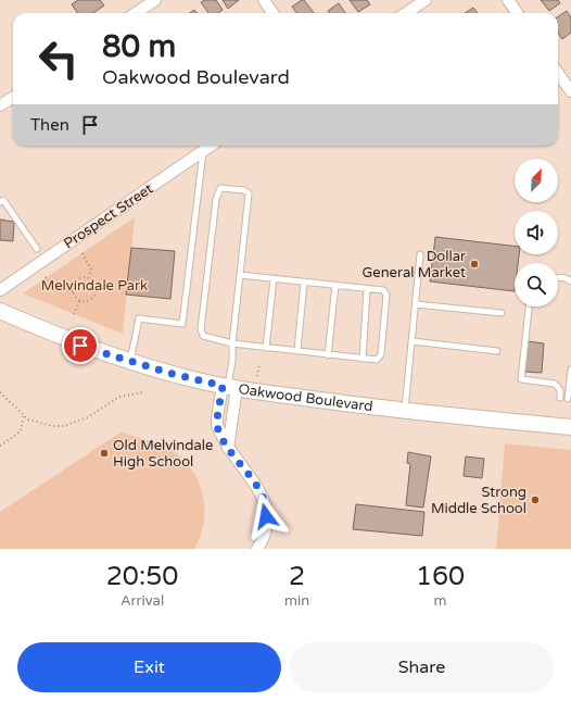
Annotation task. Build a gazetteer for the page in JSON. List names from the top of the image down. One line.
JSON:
{"streets":{"main road":["Oakwood Boulevard"],"street":["Prospect Street"]},"parks":["Melvindale Park"],"places":["Dollar General Market","Old Melvindale High School","Strong Middle School"],"north":"top right","page":{"turn":["80 m","Oakwood Boulevard"],"then":"Then","eta":["20:50","Arrival","2","min","160","m"],"buttons":["Exit","Share"]}}
